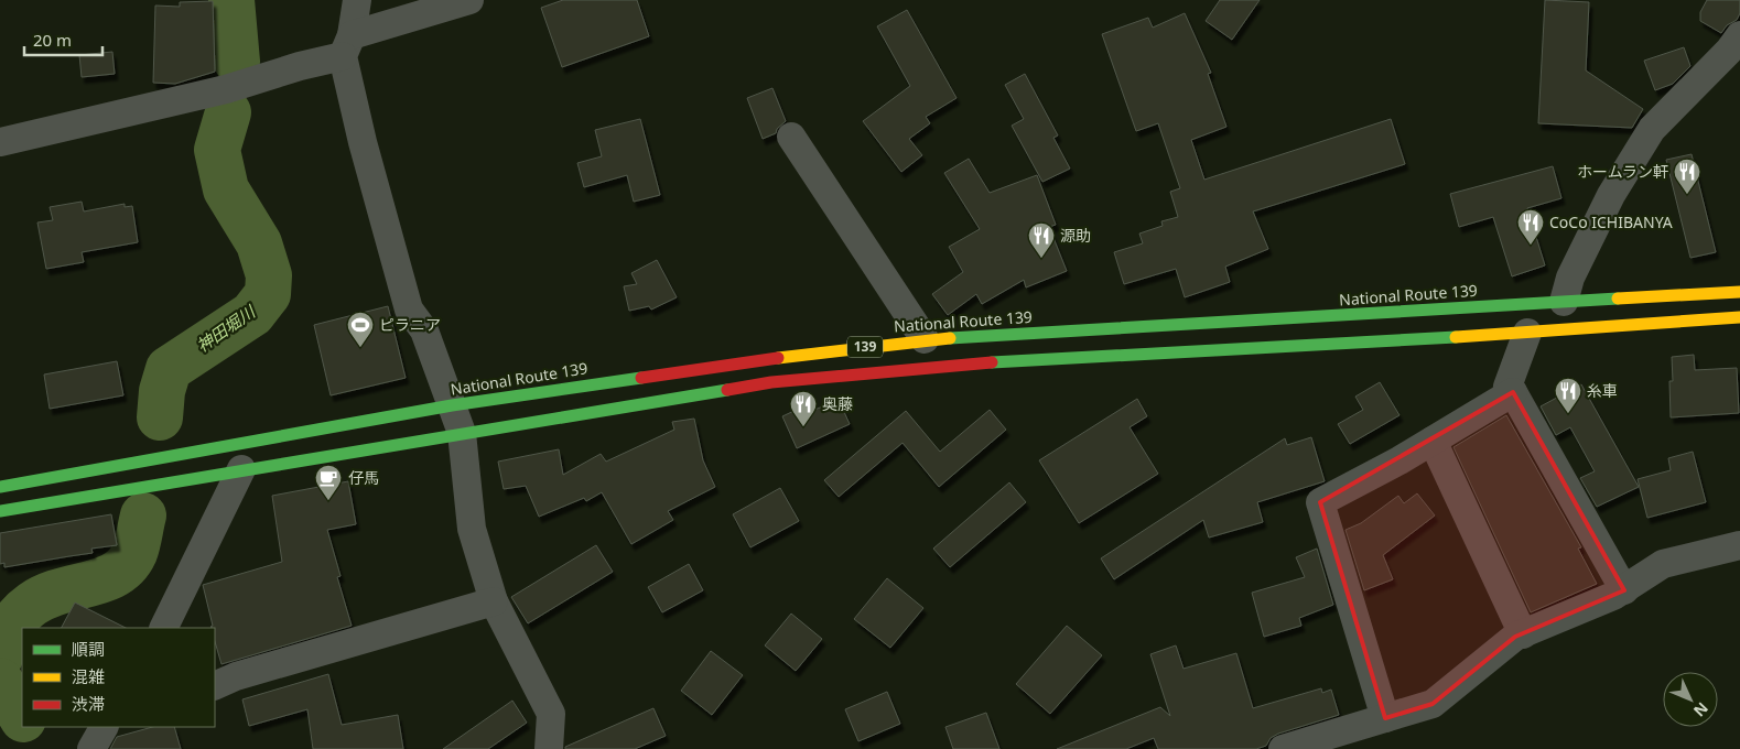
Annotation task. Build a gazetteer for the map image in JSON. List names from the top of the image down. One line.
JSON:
{"streets":{"highway":["National Route 139","139"]},"water":["神田堀川"],"places":{"restaurant":["ホームラン軒","CoCo ICHIBANYA","源助","糸車","奥藤"],"sports":["ピラニア"],"cafe":["仔馬"]},"legend":["順調","混雑","渋滞"],"scale_bar":"20 m","north":"bottom right"}
